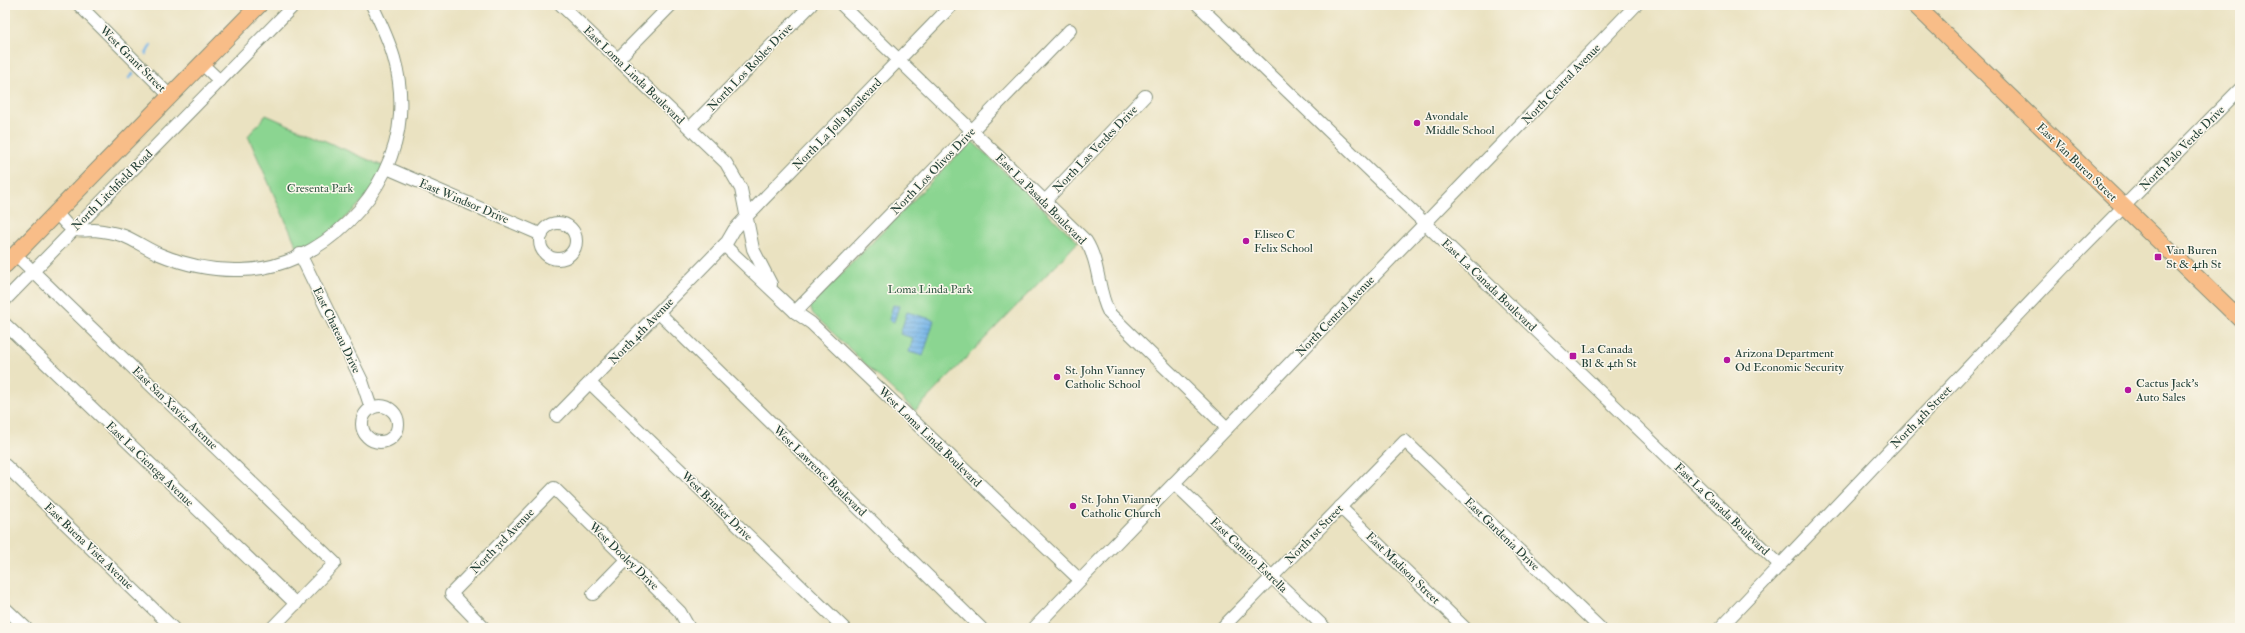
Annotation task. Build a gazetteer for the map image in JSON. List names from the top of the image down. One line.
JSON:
{"streets":{"main road":["East Van Buren Street","North Litchfield Road"],"street":["West Grant Street","North Los Robles Drive","East Loma Linda Boulevard","North Central Avenue","North La Jolla Boulevard","North Palo Verde Drive","North Las Verdes Drive","North Los Olivos Drive","East La Pasada Boulevard","East Windsor Drive","East La Canada Boulevard","East Chateau Drive","North 4th Avenue","East San Xavier Avenue","North 4th Street","West Loma Linda Boulevard","East La Cienega Avenue","West Lawrence Boulevard","West Brinker Drive","North 1st Street","East Gardenia Drive","North 3rd Avenue","East Buena Vista Avenue","East Camino Estrella","West Dooley Drive","East Madison Street"]},"crossings":[["West Grant Street","North Litchfield Road"],["North Los Robles Drive","East Loma Linda Boulevard"],["North Los Robles Drive","West Loma Linda Boulevard"],["East Loma Linda Boulevard","West Loma Linda Boulevard"],["North Central Avenue","East La Pasada Boulevard"],["North Central Avenue","East La Canada Boulevard"],["North Central Avenue","West Loma Linda Boulevard"],["North Central Avenue","East Camino Estrella"],["North La Jolla Boulevard","East La Pasada Boulevard"],["North La Jolla Boulevard","North 4th Avenue"],["North La Jolla Boulevard","West Loma Linda Boulevard"],["North Palo Verde Drive","East Van Buren Street"],["North Palo Verde Drive","North 4th Street"],["North Las Verdes Drive","East La Pasada Boulevard"],["East Van Buren Street","North 4th Street"],["North Los Olivos Drive","East La Pasada Boulevard"],["North Los Olivos Drive","West Loma Linda Boulevard"],["North Litchfield Road","East San Xavier Avenue"],["East La Canada Boulevard","North 4th Street"],["North 4th Avenue","West Loma Linda Boulevard"],["North 4th Avenue","West Lawrence Boulevard"],["North 4th Avenue","West Brinker Drive"],["East San Xavier Avenue","East La Cienega Avenue"],["North 1st Street","East Gardenia Drive"],["North 1st Street","East Camino Estrella"],["North 1st Street","East Madison Street"],["North 3rd Avenue","West Dooley Drive"]],"parks":["Cresenta Park","Loma Linda Park"],"places":{"other":["Avondale Middle School","Eliseo C Felix School","Arizona Department Od Economic Security","St. John Vianney Catholic School","Cactus Jack's Auto Sales","St. John Vianney Catholic Church"],"transit":["Van Buren St & 4th St","La Canada Bl & 4th St"]}}
